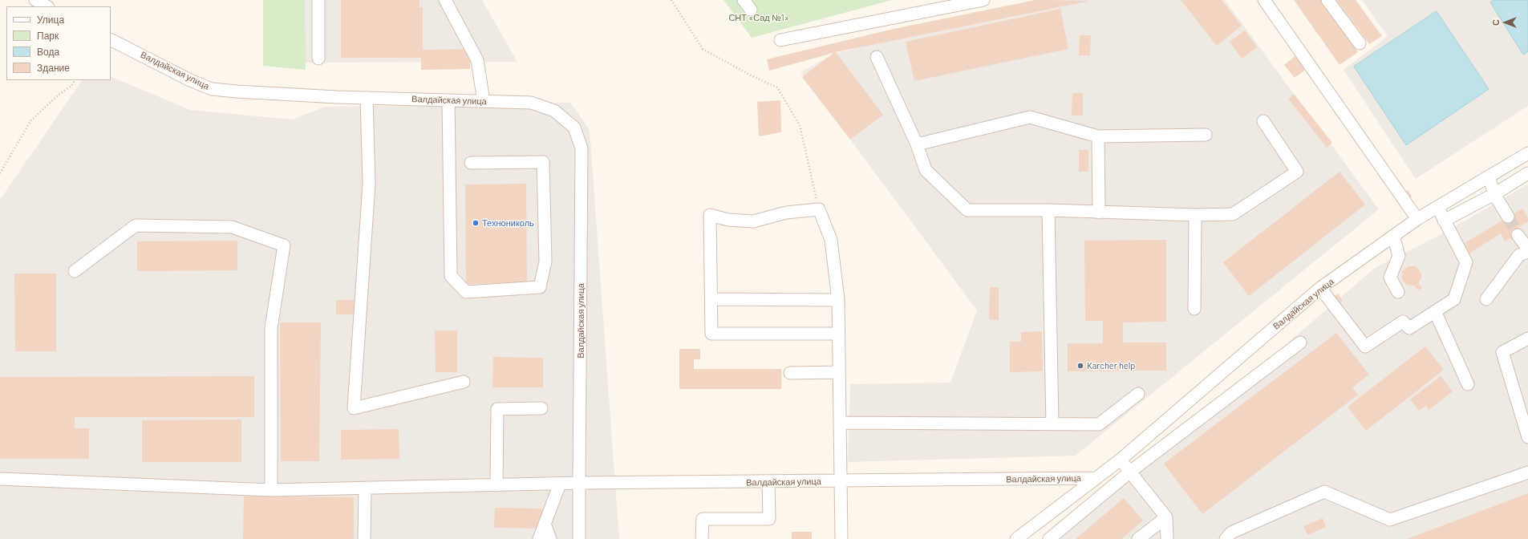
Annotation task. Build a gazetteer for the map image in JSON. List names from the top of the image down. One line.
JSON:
{"streets":{"street":["Валдайская улица"]},"parks":["СНТ «Сад №1»"],"places":["Технониколь","Karcher help"],"legend":["Улица","Парк","Вода","Здание"],"north":"left"}
